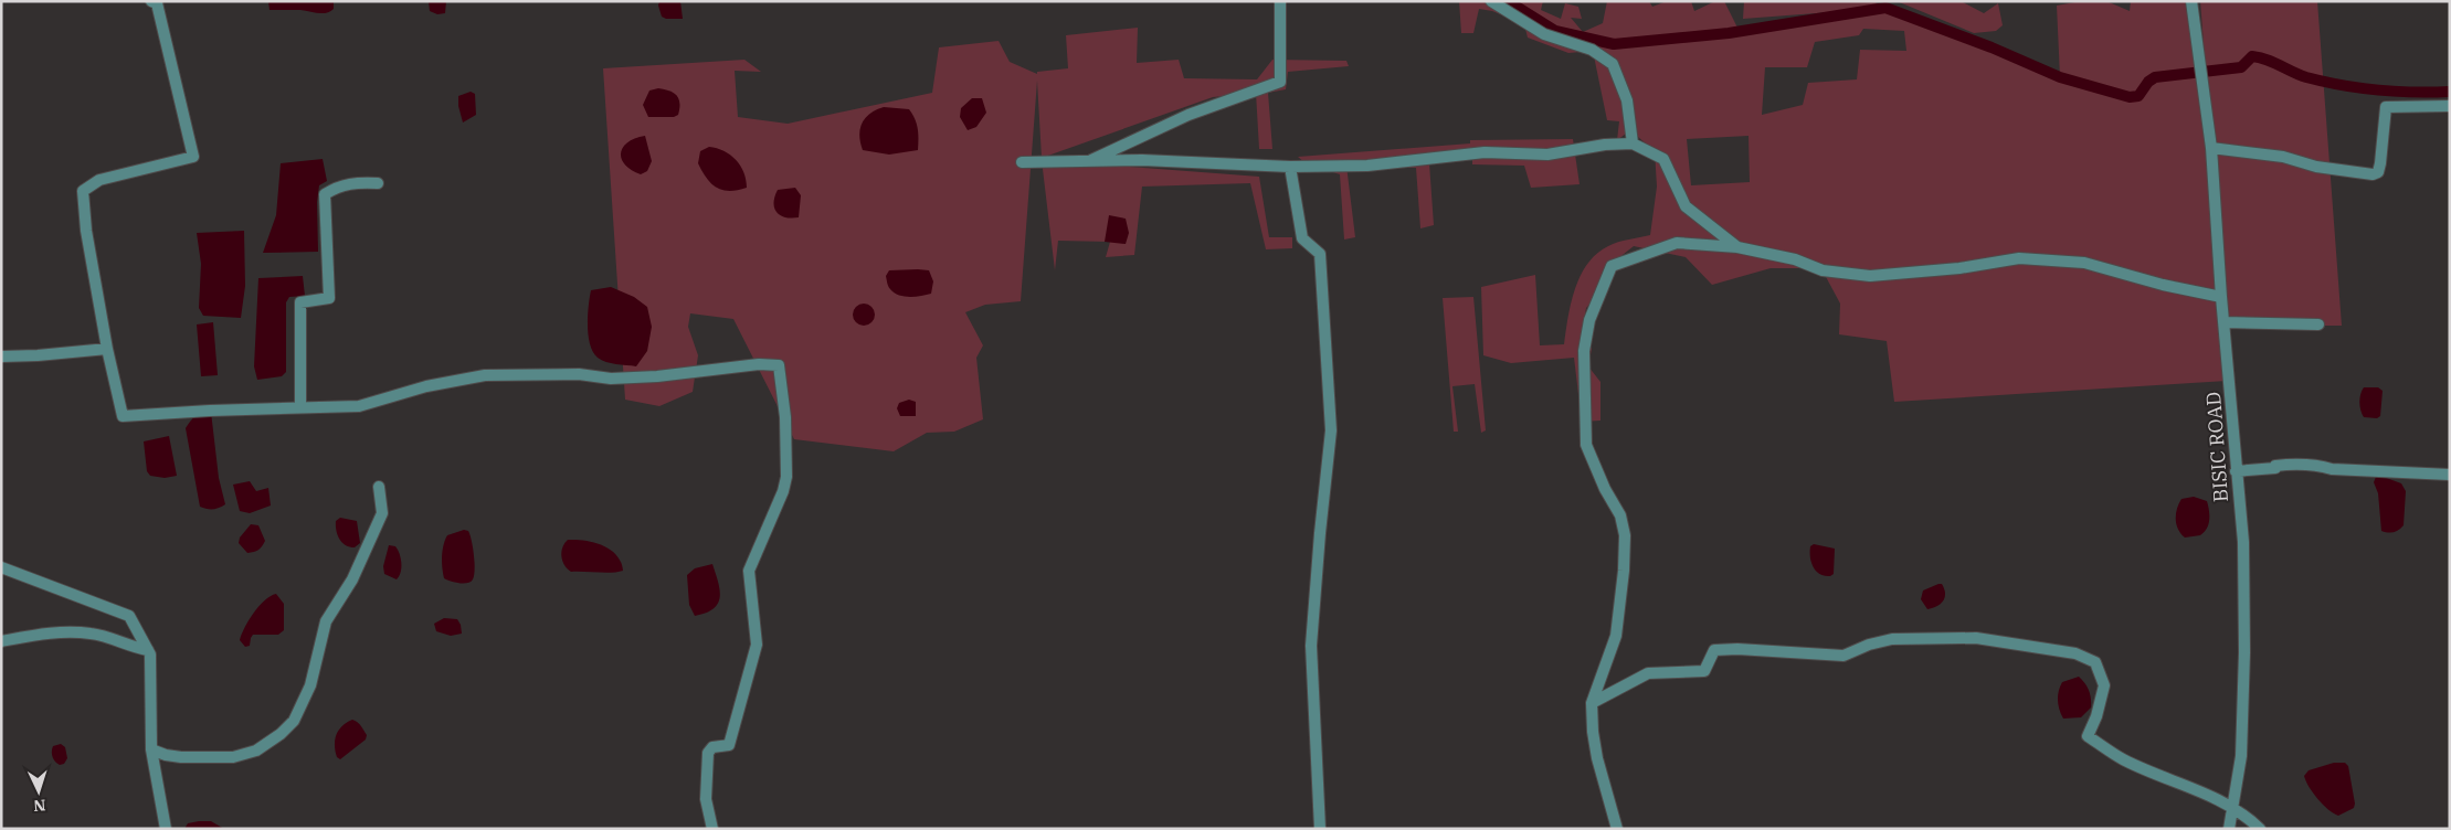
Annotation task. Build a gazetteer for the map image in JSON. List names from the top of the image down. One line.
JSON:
{"streets":{"street":["BISIC ROAD"]},"north":"bottom"}
